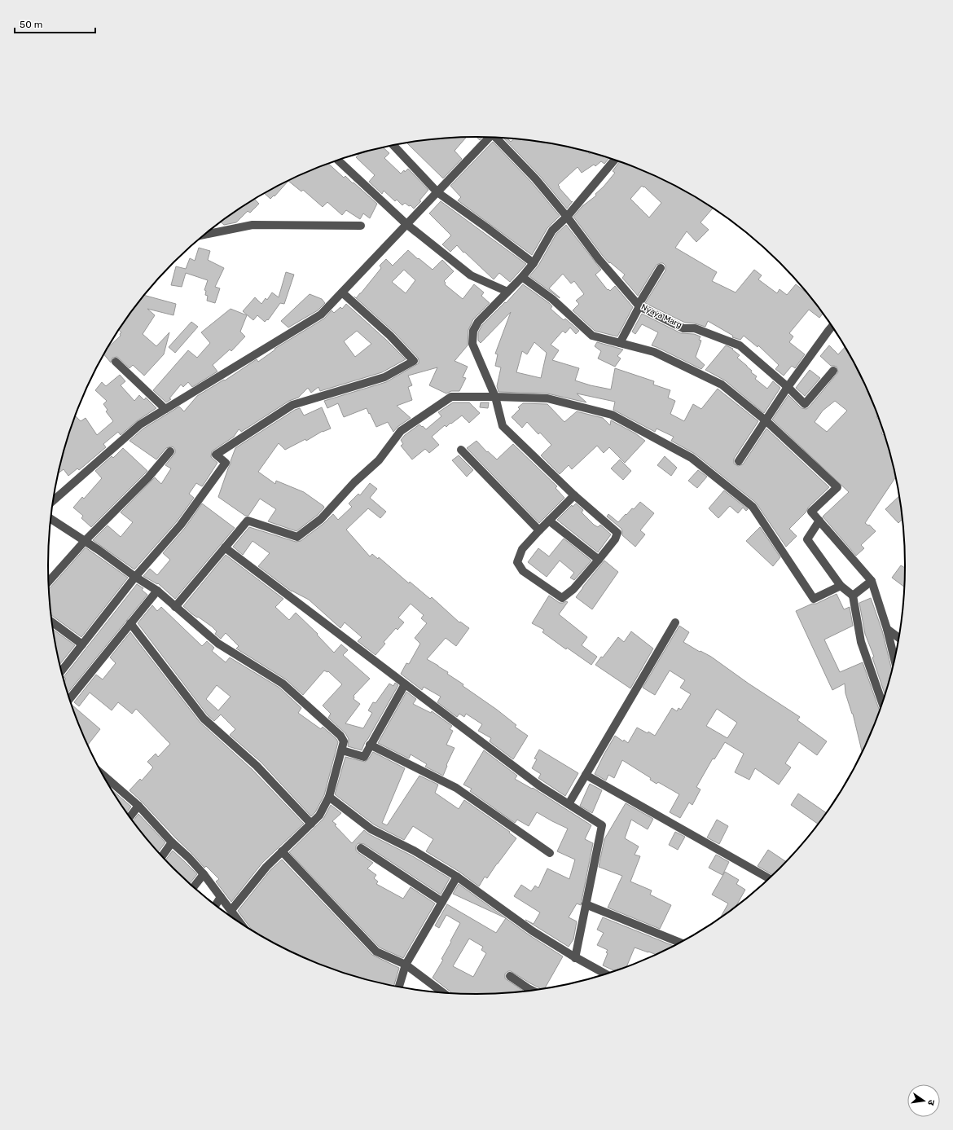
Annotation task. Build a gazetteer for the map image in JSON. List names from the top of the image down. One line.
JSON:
{"streets":{"street":["Nyaya Marg"]},"scale_bar":"50 m","north":"right"}
